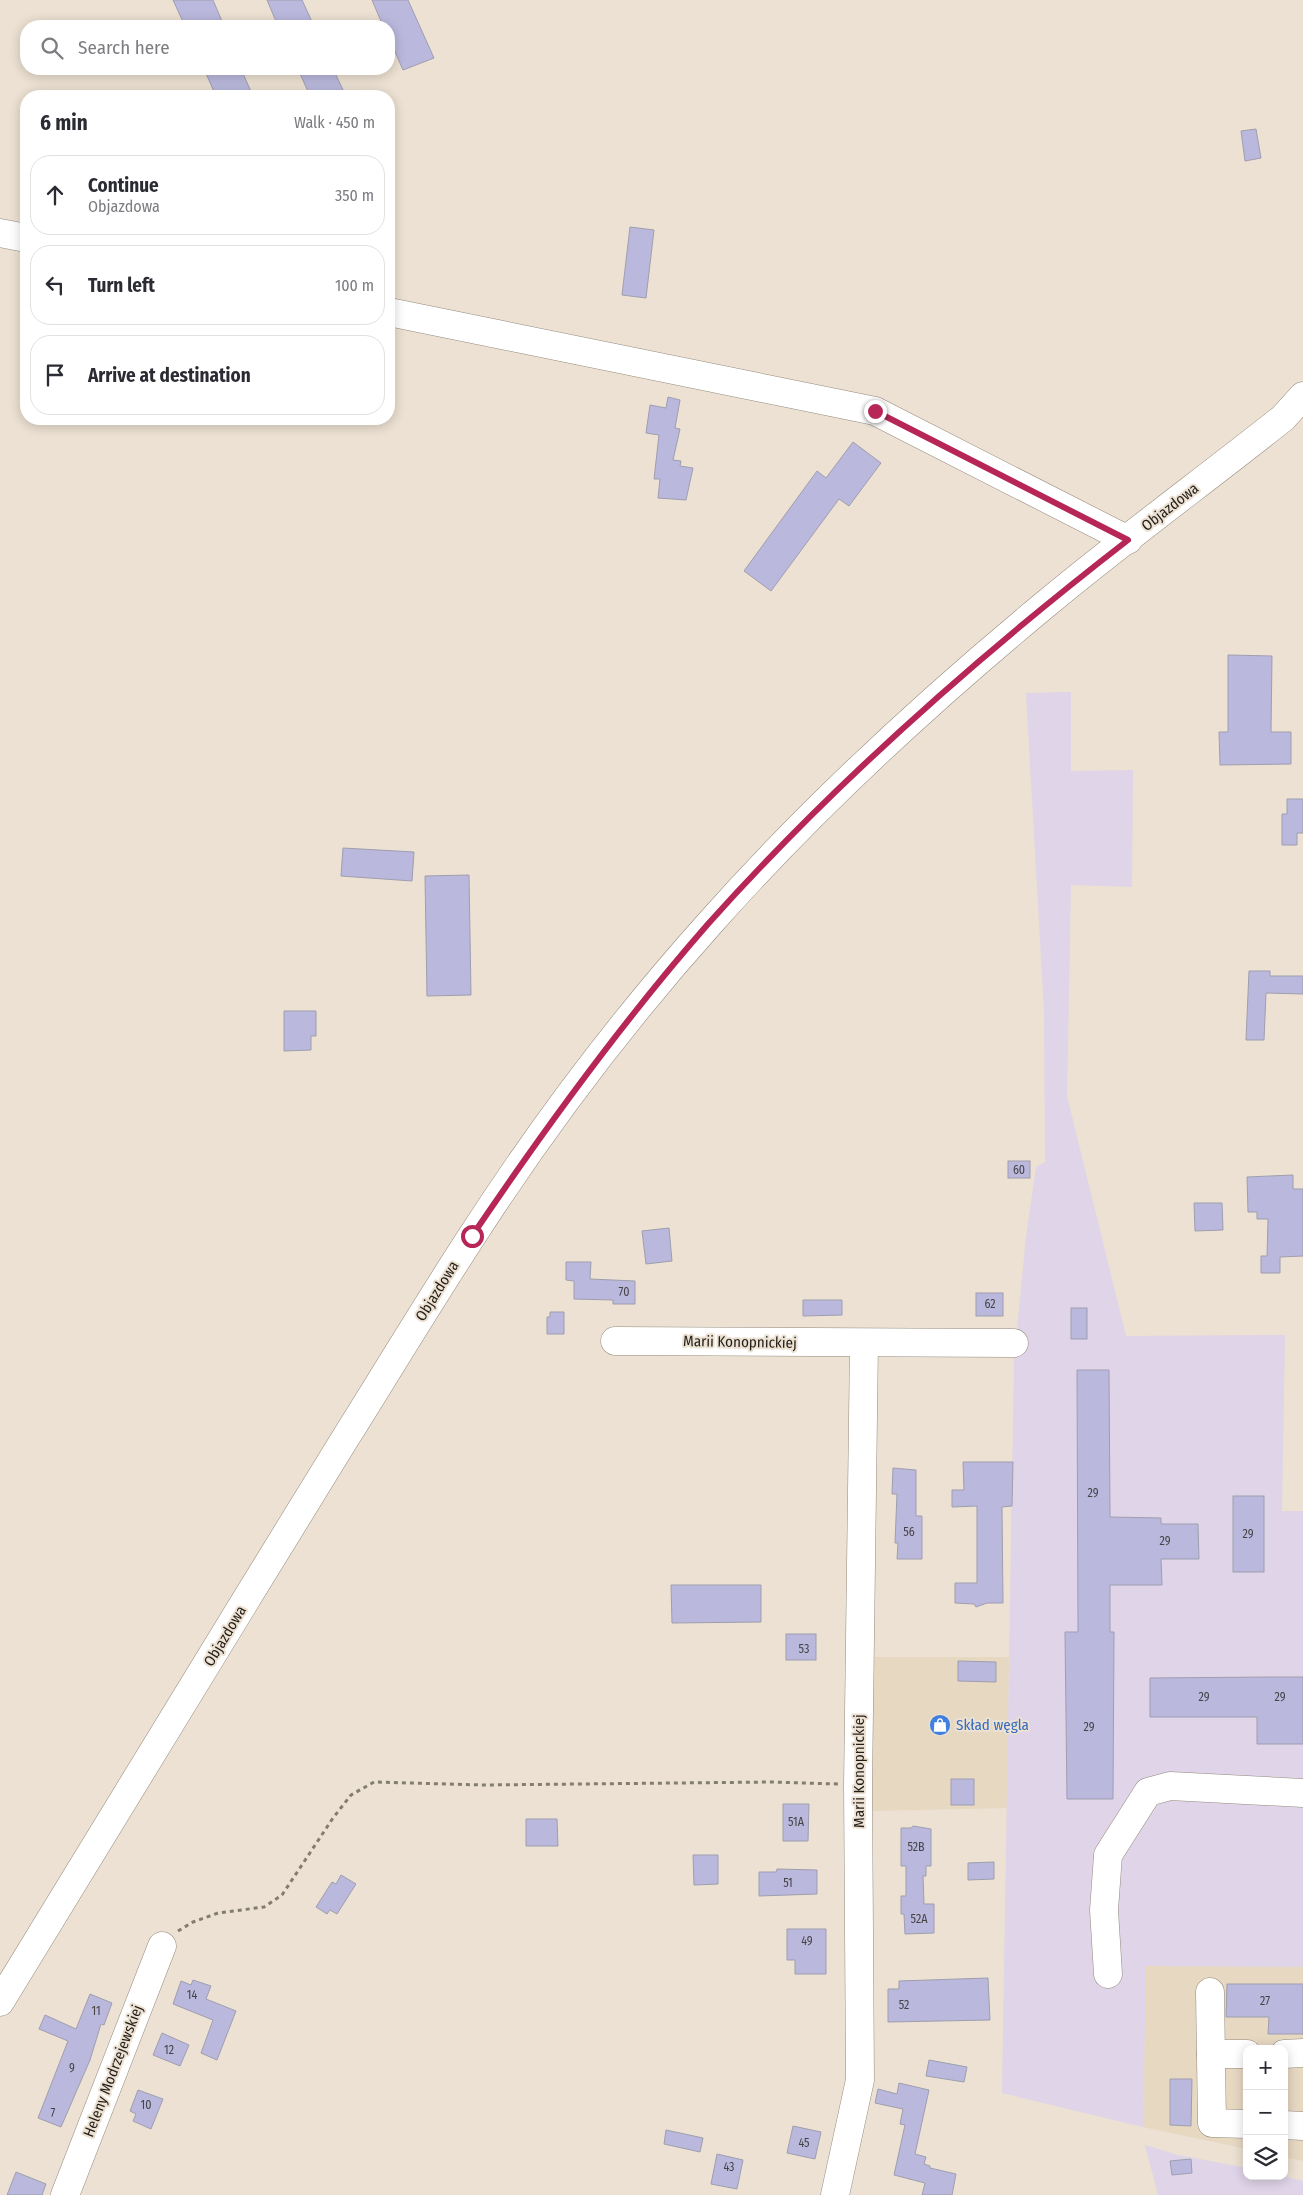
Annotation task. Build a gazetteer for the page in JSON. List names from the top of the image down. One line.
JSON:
{"streets":{"street":["Objazdowa","Marii Konopnickiej","Heleny Modrzejewskiej"]},"places":{"shop":["Skład węgla"]},"house_numbers":["60","70","62","29","56","29","29","53","29","29","29","51A","52B","51","52A","49","14","27","52","11","12","9","10","7","45","43"],"page":{"search":"Search here","heading":["6 min","Walk · 450 m"],"list":[["Continue","Objazdowa","350 m"],["Turn left","100 m"],"Arrive at destination"],"map_buttons":["+","−"]}}
